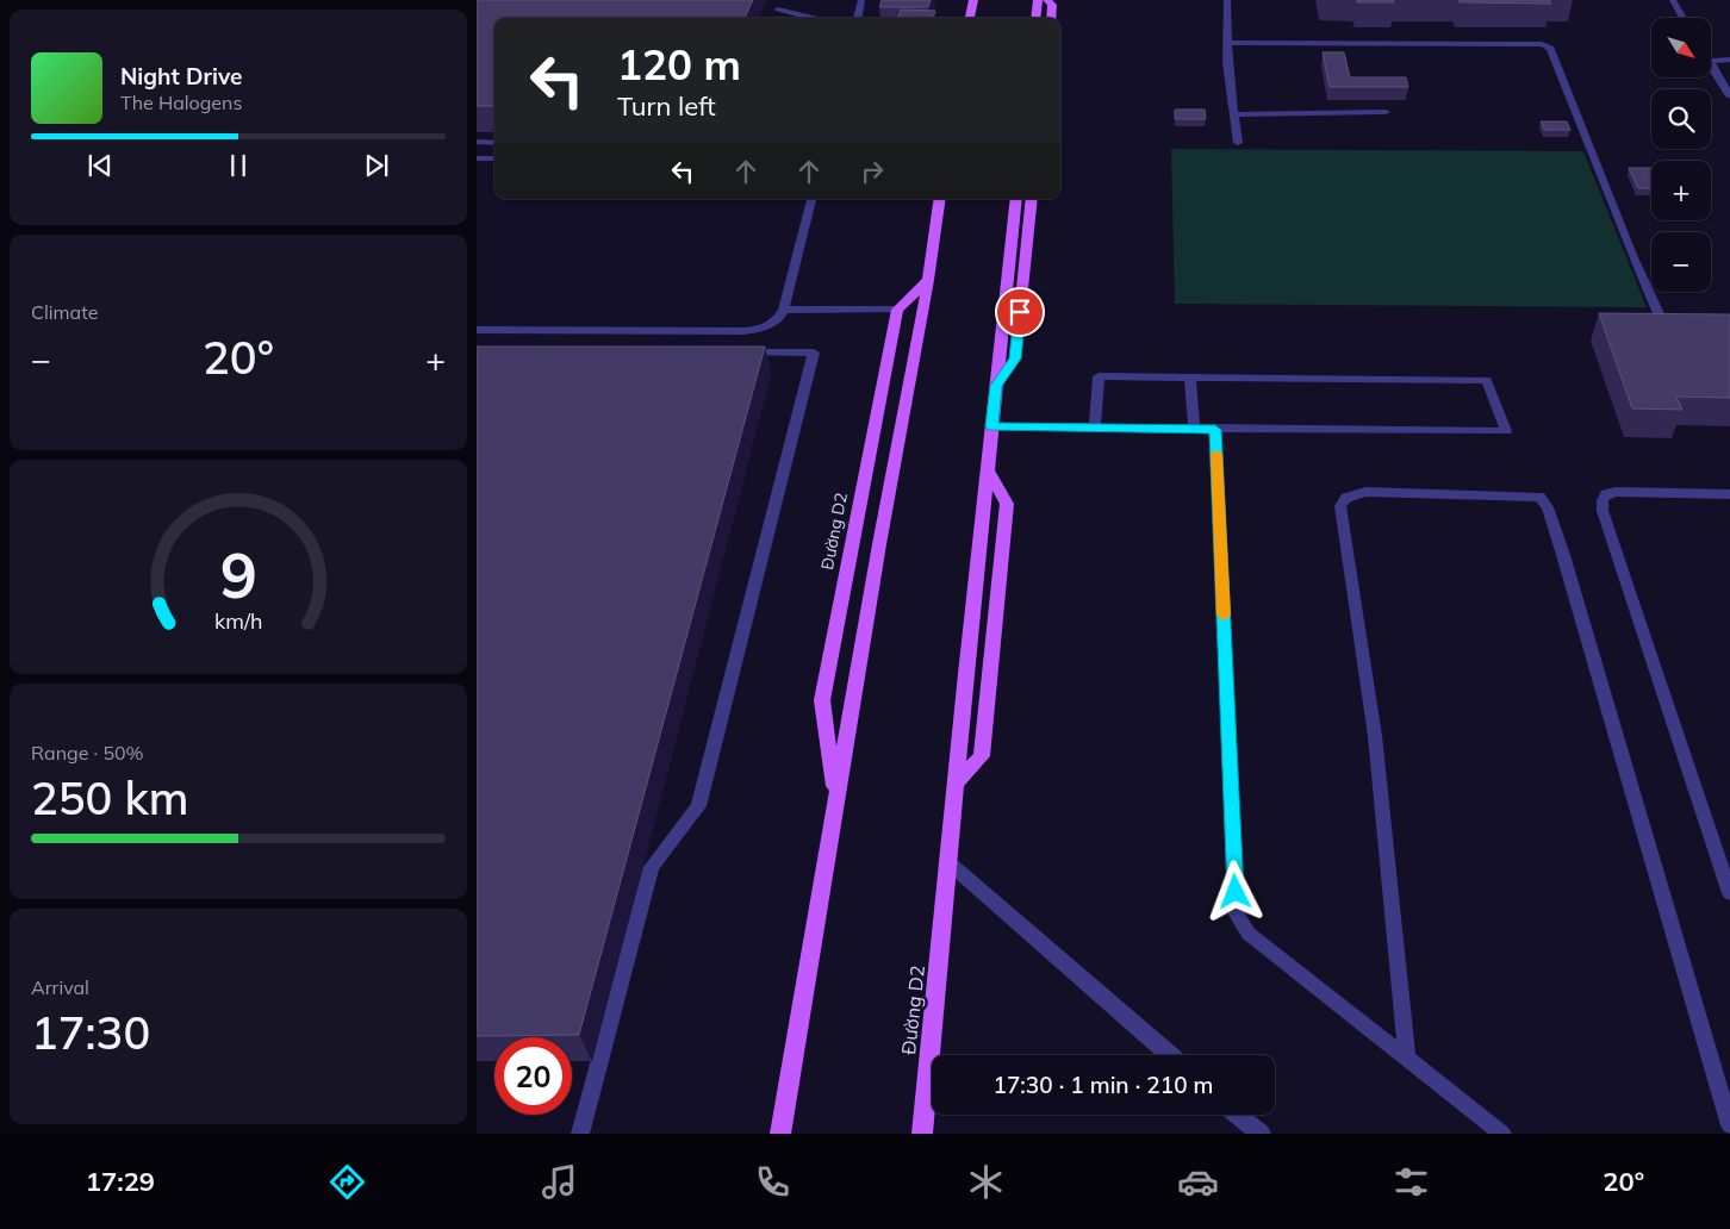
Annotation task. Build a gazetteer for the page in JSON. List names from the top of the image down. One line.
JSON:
{"streets":{"main road":["Đường D2"]},"north":"bottom right","page":{"map_buttons":["+","−"],"turn":["120 m","Turn left"],"song":["Night Drive","The Halogens"],"tile":["Climate",["Range · 50%","250 km"],["Arrival","17:30"]],"heat":["−","20°","+"],"limit":"20","trip":"17:30 · 1 min · 210 m","tabs":["17:29","20°"],"gauge":["9","km/h"]}}
